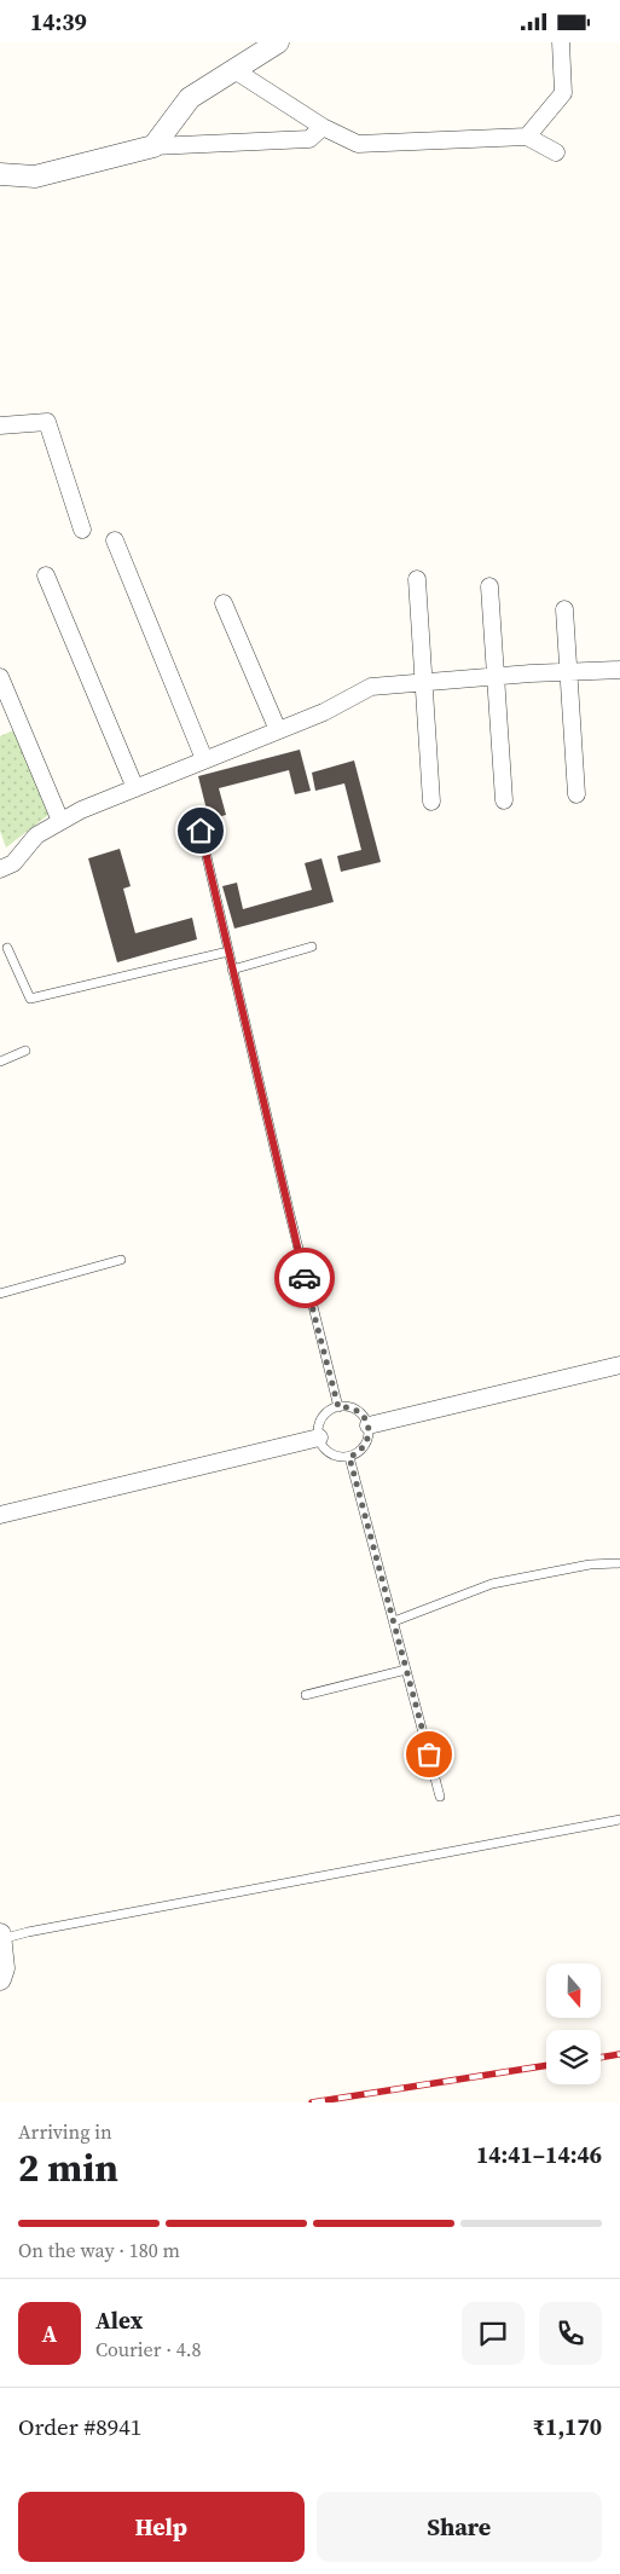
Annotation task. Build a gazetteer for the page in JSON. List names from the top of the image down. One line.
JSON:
{"north":"bottom","page":{"status":"14:39","heading":["2 min","Arriving in","14:41–14:46"],"panel":["Alex","Courier · 4.8","Order #8941","₹1,170"],"bar":"On the way · 180 m","round":"A","buttons":["Help","Share"]}}
